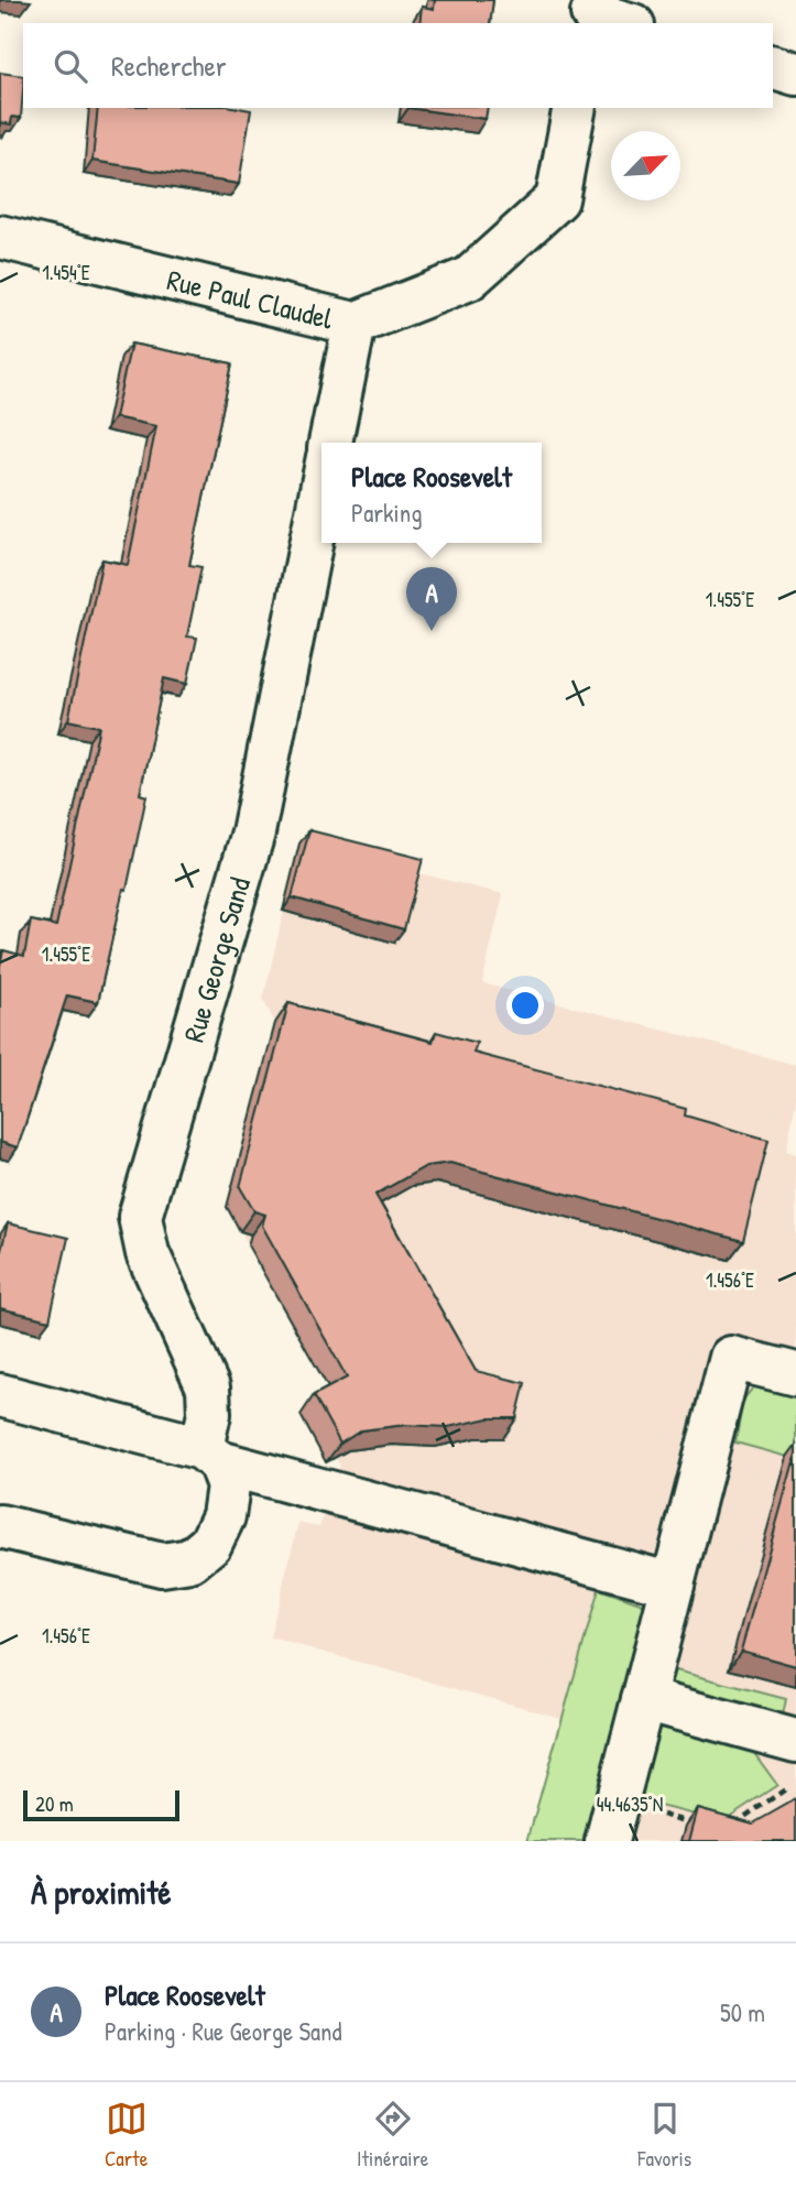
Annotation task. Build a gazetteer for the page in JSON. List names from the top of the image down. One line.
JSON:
{"streets":{"street":["Rue Paul Claudel","Rue George Sand"]},"scale_bar":"20 m","north":"top right","page":{"search":"Rechercher","popup":["Place Roosevelt","Parking"],"pins":"A","scale":"20 m","heading":"À proximité","list":[{"mark":"A","name":"Place Roosevelt","note":"Parking · Rue George Sand","value":"50 m"}],"nav":["Carte","Itinéraire","Favoris"]},"coordinates":["1.454°E","1.455°E","1.456°E","44.4635°N"]}
